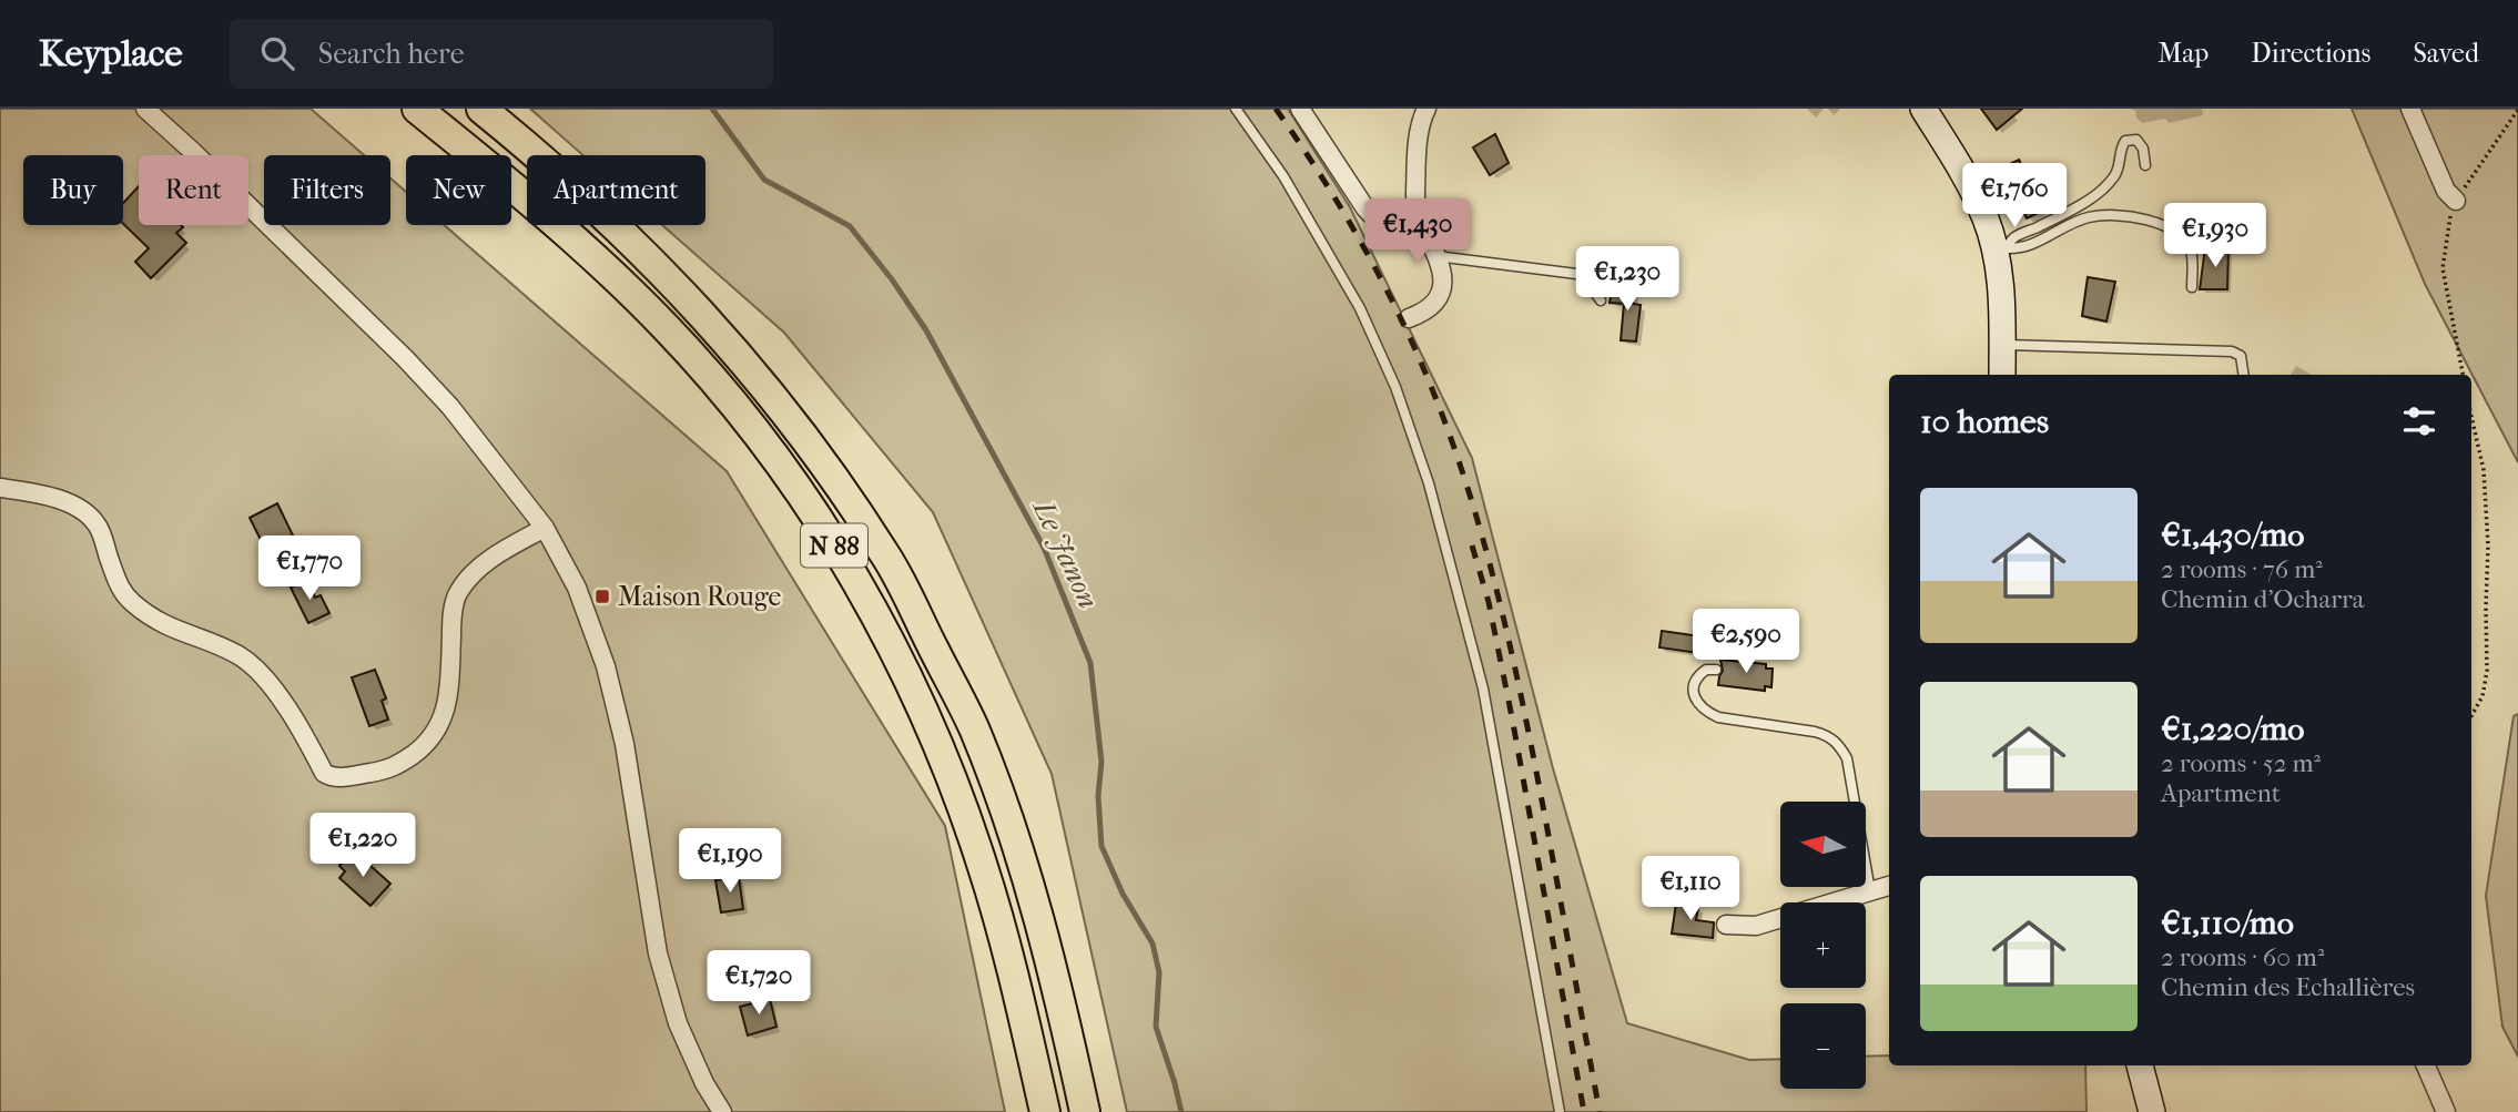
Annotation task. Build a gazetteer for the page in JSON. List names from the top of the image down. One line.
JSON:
{"streets":{"highway":["N 88"]},"water":["Le Janon"],"places":{"transit":["Maison Rouge"]},"north":"left","page":{"header":"Keyplace","search":"Search here","nav":["Map","Directions","Saved"],"chip":["Buy","Rent","Filters","New","Apartment"],"price":["€1,760","€1,430","€1,930","€1,230","€1,770","€2,590","€1,220","€1,190","€1,110","€1,720"],"heading":"10 homes","list":[{"name":"€1,430/mo","note":"2 rooms · 76 m² · Chemin d'Ocharra"},{"name":"€1,220/mo","note":"2 rooms · 52 m² · Apartment"},{"name":"€1,110/mo","note":"2 rooms · 60 m² · Chemin des Echallières"}],"map_buttons":["+","−"]}}
